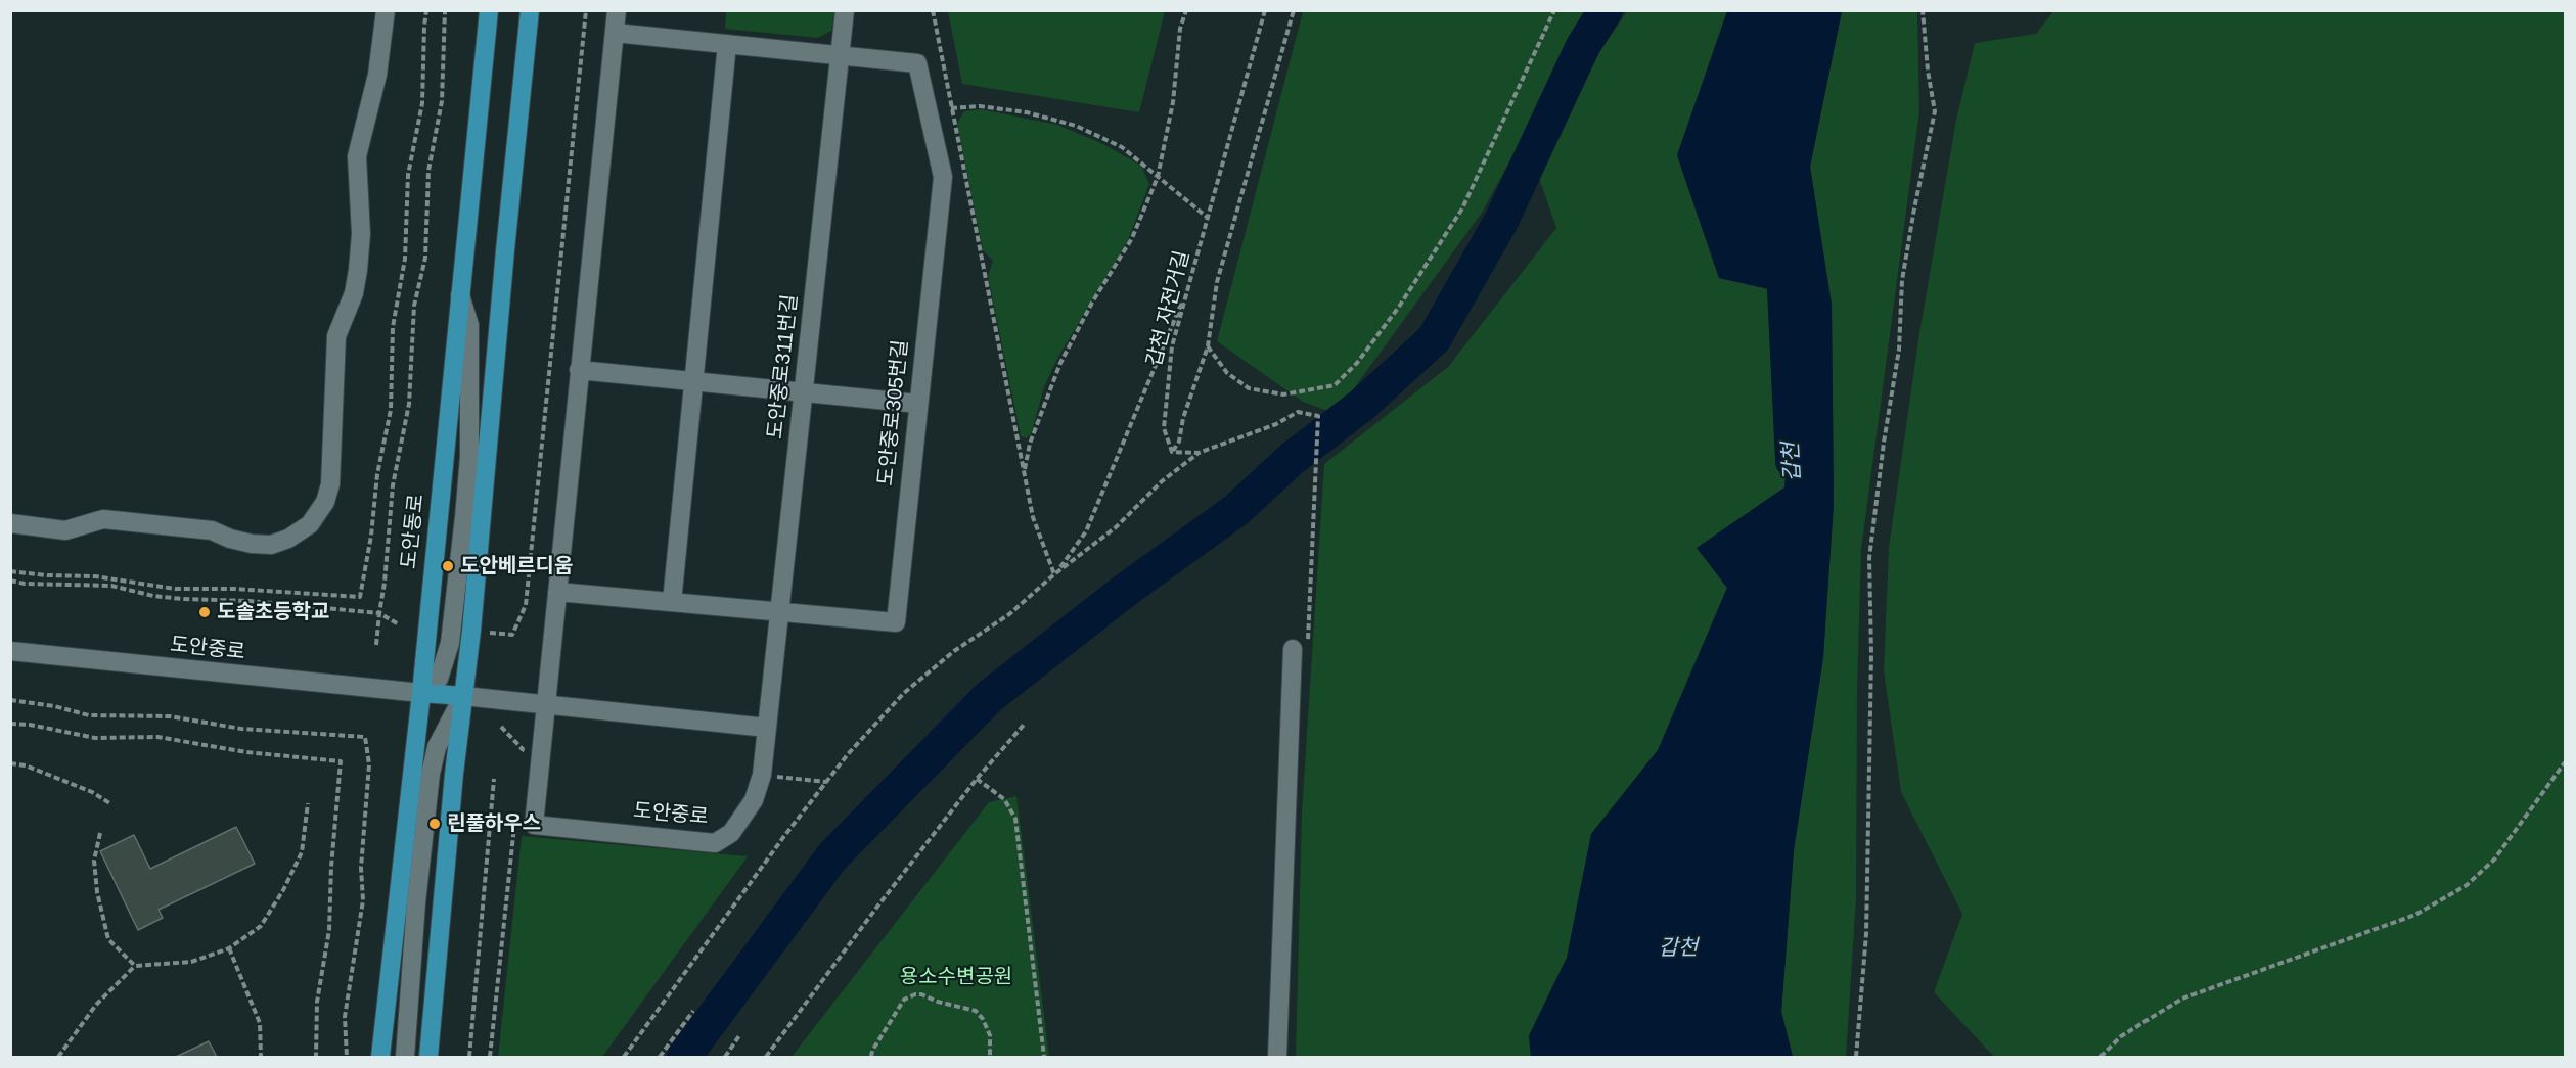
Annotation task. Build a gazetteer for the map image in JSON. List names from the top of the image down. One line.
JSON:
{"streets":{"main road":["도안동로","도안중로"],"street":["도안중로311번길","도안중로305번길"],"path":["갑천 자전거길"]},"crossings":[["도안중로311번길","도안중로305번길"],["도안중로311번길","도안중로"],["도안동로","도안중로"]],"water":["갑천"],"parks":["용소수변공원"],"places":["도안베르디움","도솔초등학교","린풀하우스"]}
